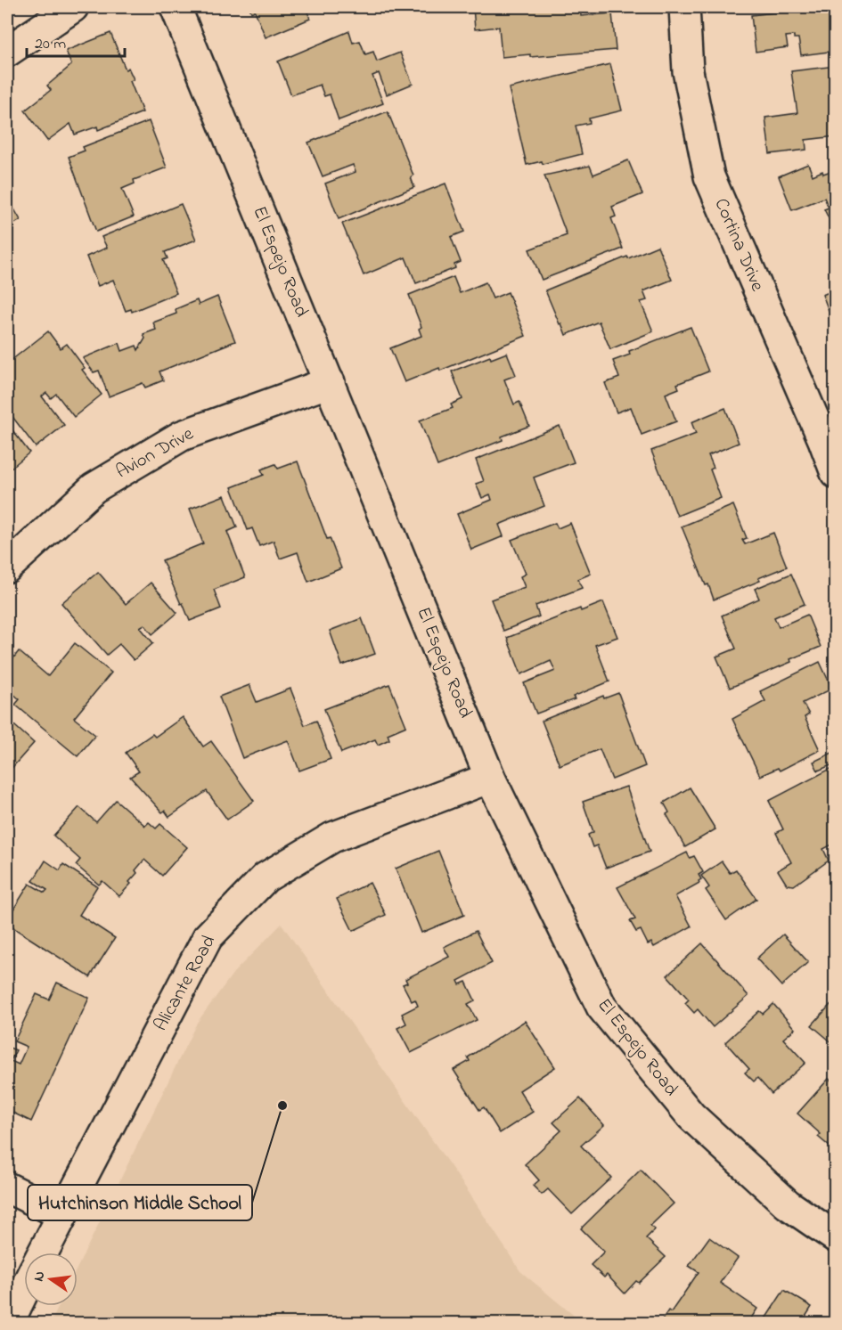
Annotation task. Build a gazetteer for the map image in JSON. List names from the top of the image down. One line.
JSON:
{"streets":{"street":["Cortina Drive","El Espejo Road","Avion Drive","Alicante Road"]},"crossings":[["El Espejo Road","Avion Drive"],["El Espejo Road","Alicante Road"]],"places":["Hutchinson Middle School"],"scale_bar":"20 m","north":"left"}
